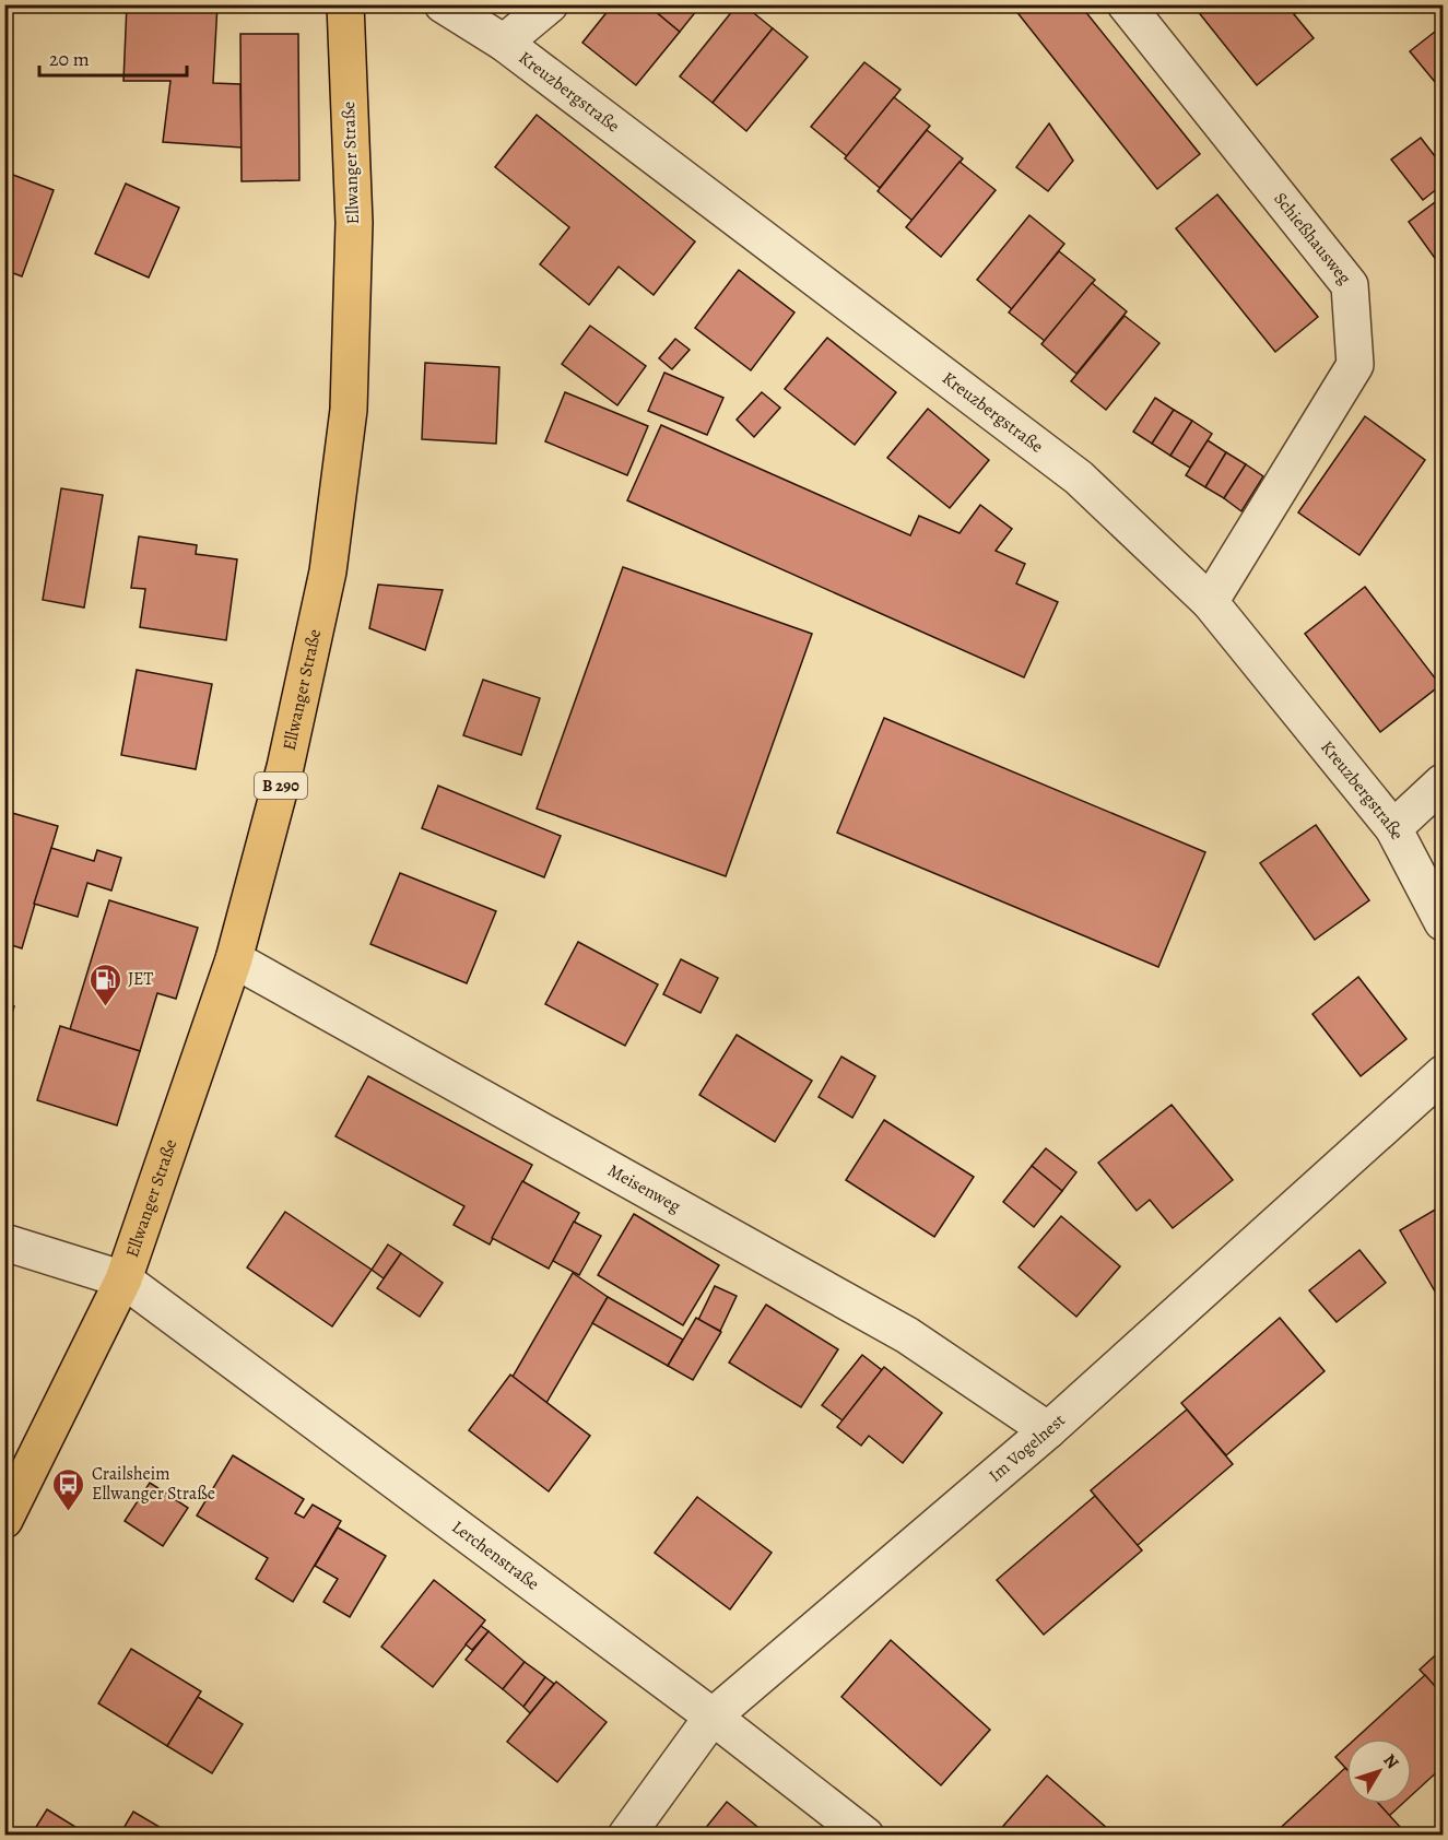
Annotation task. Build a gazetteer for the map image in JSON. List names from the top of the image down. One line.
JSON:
{"streets":{"main road":["Ellwanger Straße","B 290"],"street":["Kreuzbergstraße","Schießhausweg","Meisenweg","Im Vogelnest","Lerchenstraße"]},"crossings":[["Kreuzbergstraße","Schießhausweg"],["Ellwanger Straße","Meisenweg"],["Ellwanger Straße","Lerchenstraße"],["Meisenweg","Im Vogelnest"],["Im Vogelnest","Lerchenstraße"]],"places":{"fuel station":["JET"],"bus stop":["Crailsheim Ellwanger Straße"]},"scale_bar":"20 m","north":"top right"}
